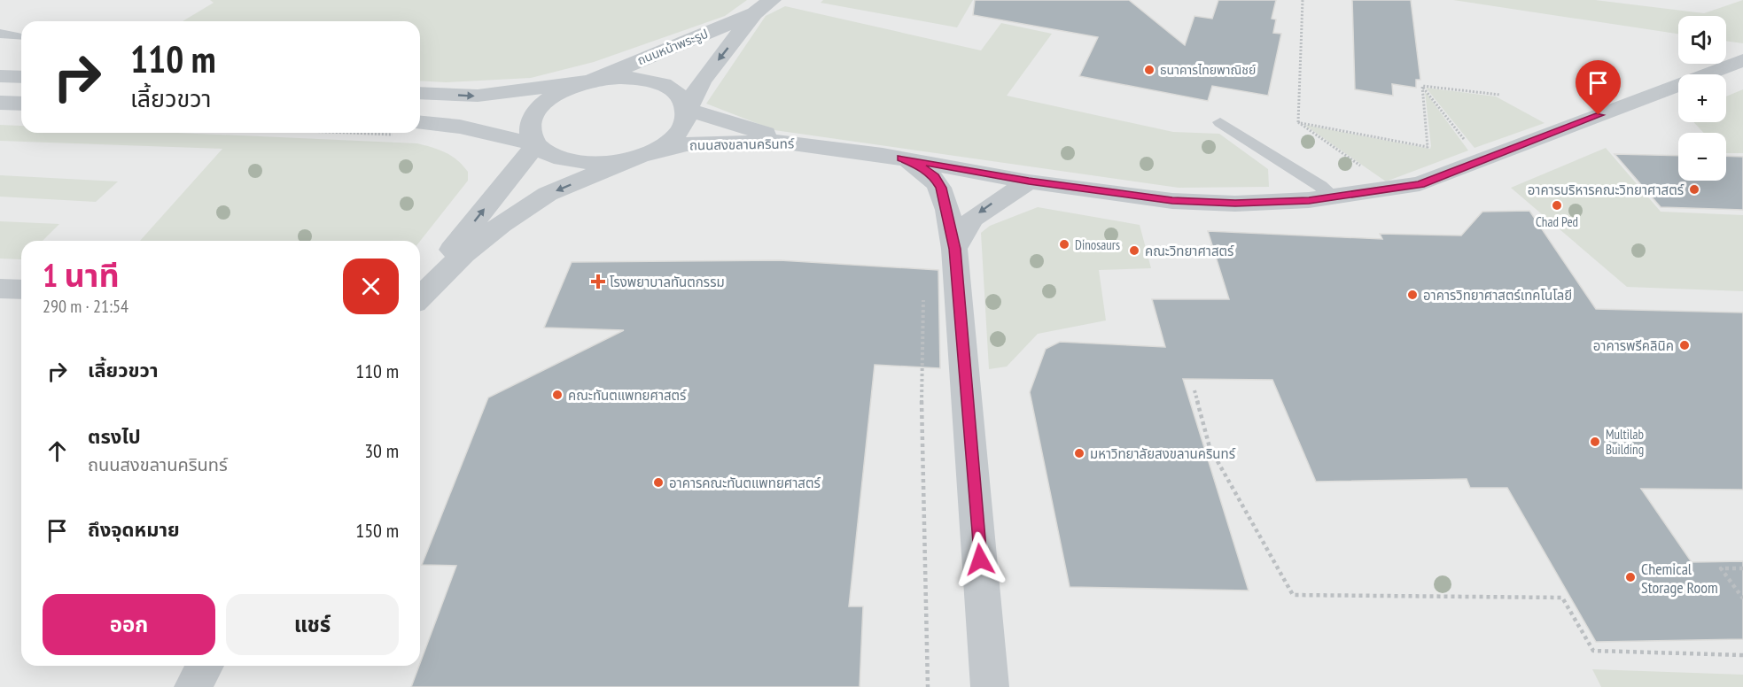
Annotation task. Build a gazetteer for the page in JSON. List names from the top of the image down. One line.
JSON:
{"streets":{"street":["ถนนหน้าพระรูป","ถนนสงขลานครินทร์"]},"crossings":[["ถนนหน้าพระรูป","ถนนสงขลานครินทร์"]],"places":{"other":["ธนาคารไทยพาณิชย์","อาคารบริหารคณะวิทยาศาสตร์","Chad Ped","Dinosaurs","คณะวิทยาศาสตร์","อาคารวิทยาศาสตร์เทคโนโลยี","อาคารพรีคลินิค","คณะทันตแพทยศาสตร์","Multilab Building","มหาวิทยาลัยสงขลานครินทร์","อาคารคณะทันตแพทยศาสตร์","Chemical Storage Room"],"health":["โรงพยาบาลทันตกรรม"]},"page":{"map_buttons":["+","−"],"turn":["110 m","เลี้ยวขวา"],"heading":["1 นาที","290 m · 21:54"],"list":[{"name":"เลี้ยวขวา","value":"110 m"},{"name":"ตรงไป","note":"ถนนสงขลานครินทร์","value":"30 m"},{"name":"ถึงจุดหมาย","value":"150 m"}],"buttons":["ออก","แชร์"]}}
